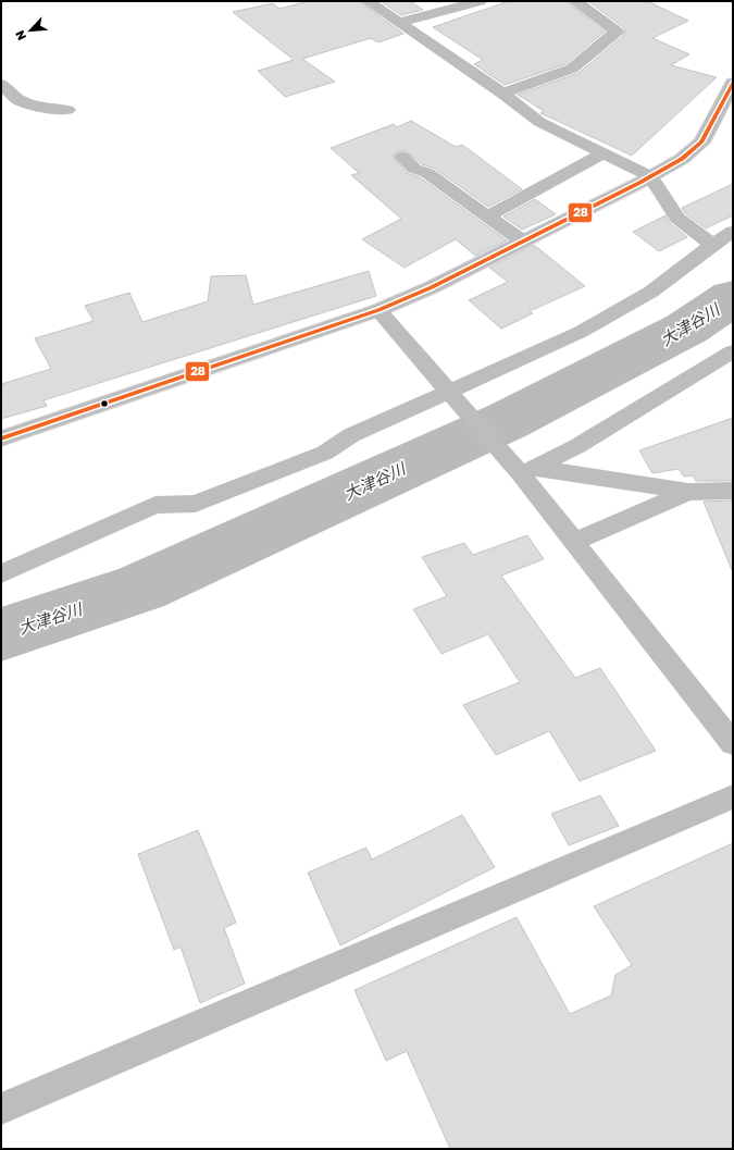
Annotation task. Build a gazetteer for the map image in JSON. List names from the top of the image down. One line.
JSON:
{"water":["大津谷川"],"lines":["transit line 28"],"north":"bottom left"}
